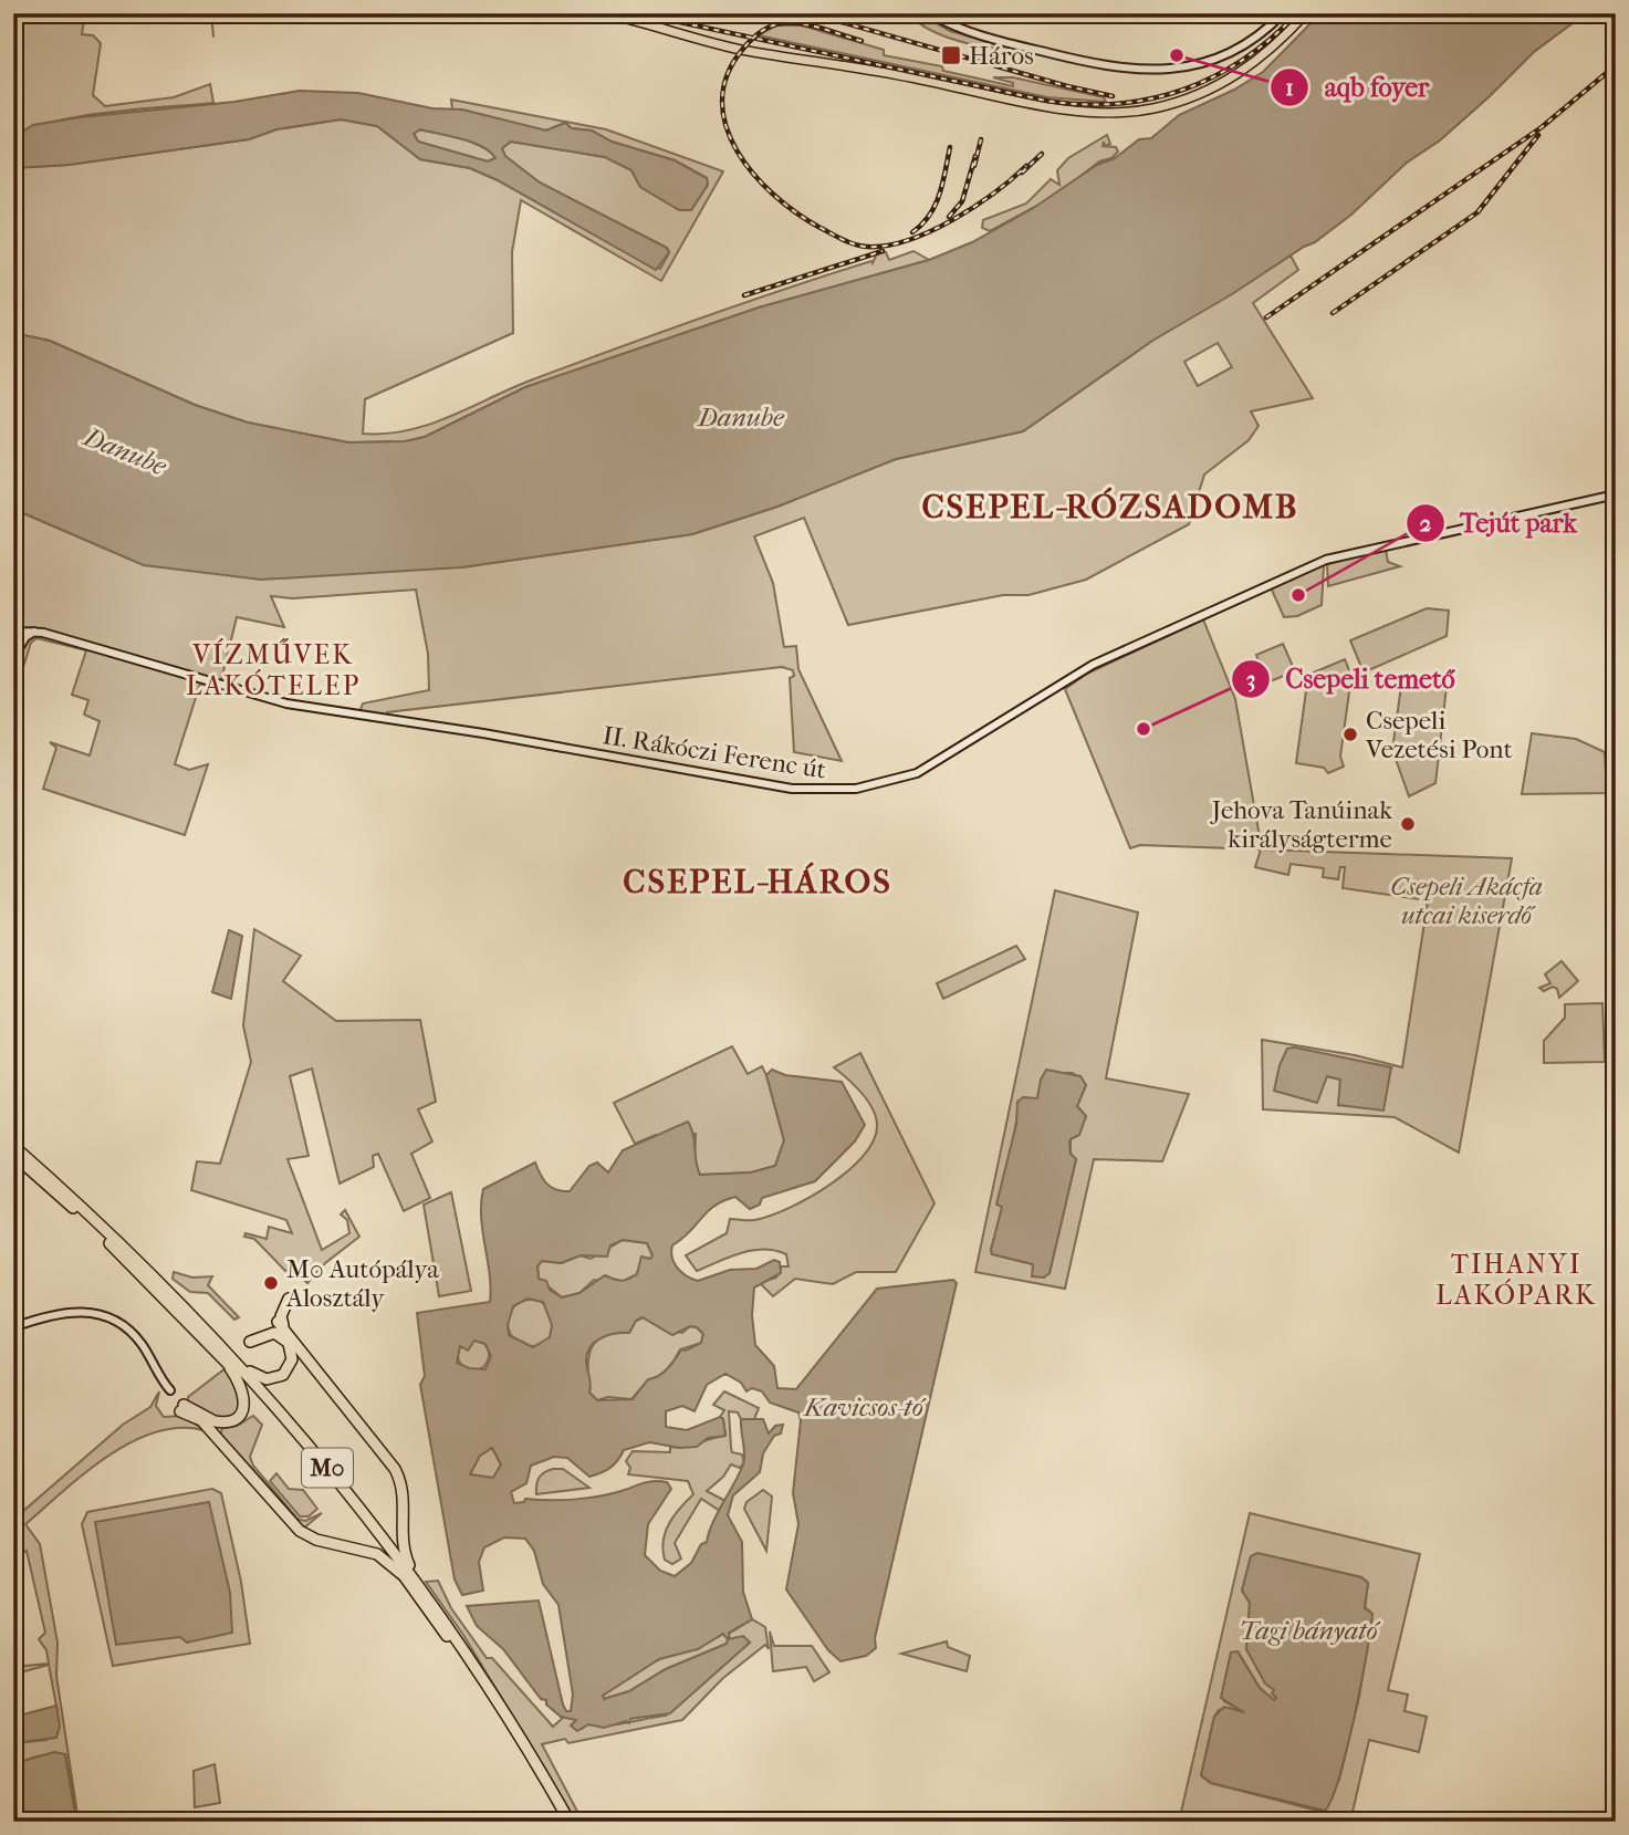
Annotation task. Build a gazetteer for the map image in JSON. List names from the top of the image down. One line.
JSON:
{"streets":{"highway":["M0"],"main road":["II. Rákóczi Ferenc út"]},"districts":["CSEPEL-RÓZSADOMB","VÍZMŰVEK LAKÓTELEP","CSEPEL-HÁROS","TIHANYI LAKÓPARK"],"water":["Danube","Kavicsos-tó","Tagi bányató"],"parks":["Csepeli Akácfa utcai kiserdő"],"places":{"transit":["Háros"],"other":["aqb foyer","Tejút park","Csepeli temető","Csepeli Vezetési Pont","Jehova Tanúinak királyságterme","M0 Autópálya Alosztály"]}}
